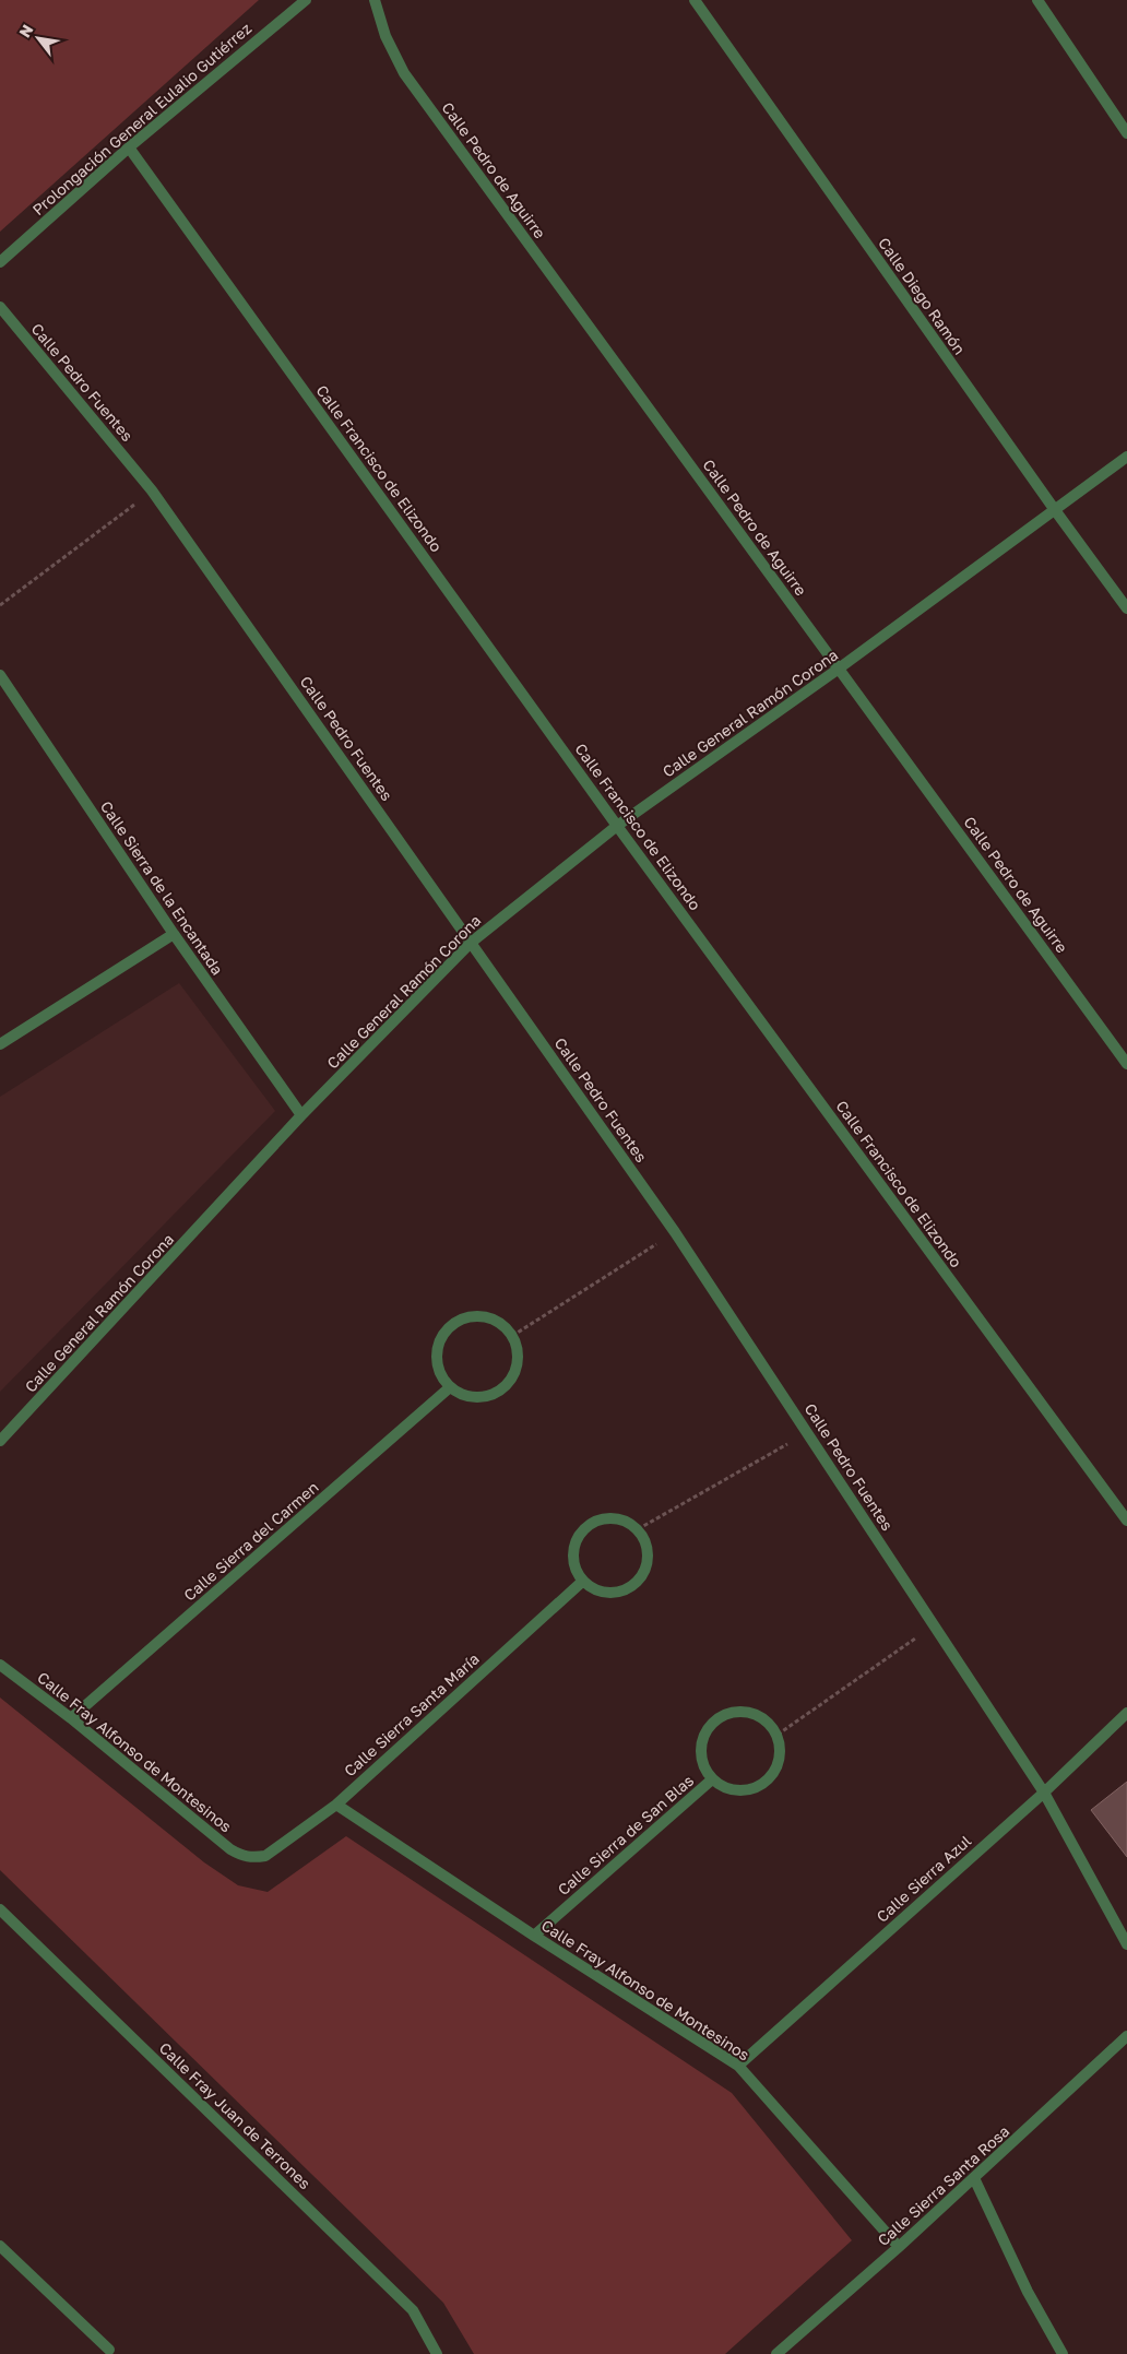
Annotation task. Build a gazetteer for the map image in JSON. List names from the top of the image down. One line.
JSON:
{"streets":{"street":["Prolongación General Eulalio Gutiérrez","Calle Pedro de Aguirre","Calle Diego Ramón","Calle Pedro Fuentes","Calle Francisco de Elizondo","Calle General Ramón Corona","Calle Sierra de la Encantada","Calle Sierra del Carmen","Calle Sierra Santa María","Calle Fray Alfonso de Montesinos","Calle Sierra de San Blas","Calle Sierra Azul","Calle Fray Juan de Terrones","Calle Sierra Santa Rosa"]},"crossings":[["Prolongación General Eulalio Gutiérrez","Calle Francisco de Elizondo"],["Calle Pedro de Aguirre","Calle General Ramón Corona"],["Calle Diego Ramón","Calle General Ramón Corona"],["Calle Pedro Fuentes","Calle General Ramón Corona"],["Calle Pedro Fuentes","Calle Sierra Azul"],["Calle Francisco de Elizondo","Calle General Ramón Corona"],["Calle General Ramón Corona","Calle Sierra de la Encantada"],["Calle Sierra del Carmen","Calle Fray Alfonso de Montesinos"],["Calle Sierra Santa María","Calle Fray Alfonso de Montesinos"],["Calle Fray Alfonso de Montesinos","Calle Sierra de San Blas"],["Calle Fray Alfonso de Montesinos","Calle Sierra Azul"],["Calle Fray Alfonso de Montesinos","Calle Sierra Santa Rosa"]],"north":"top left"}
